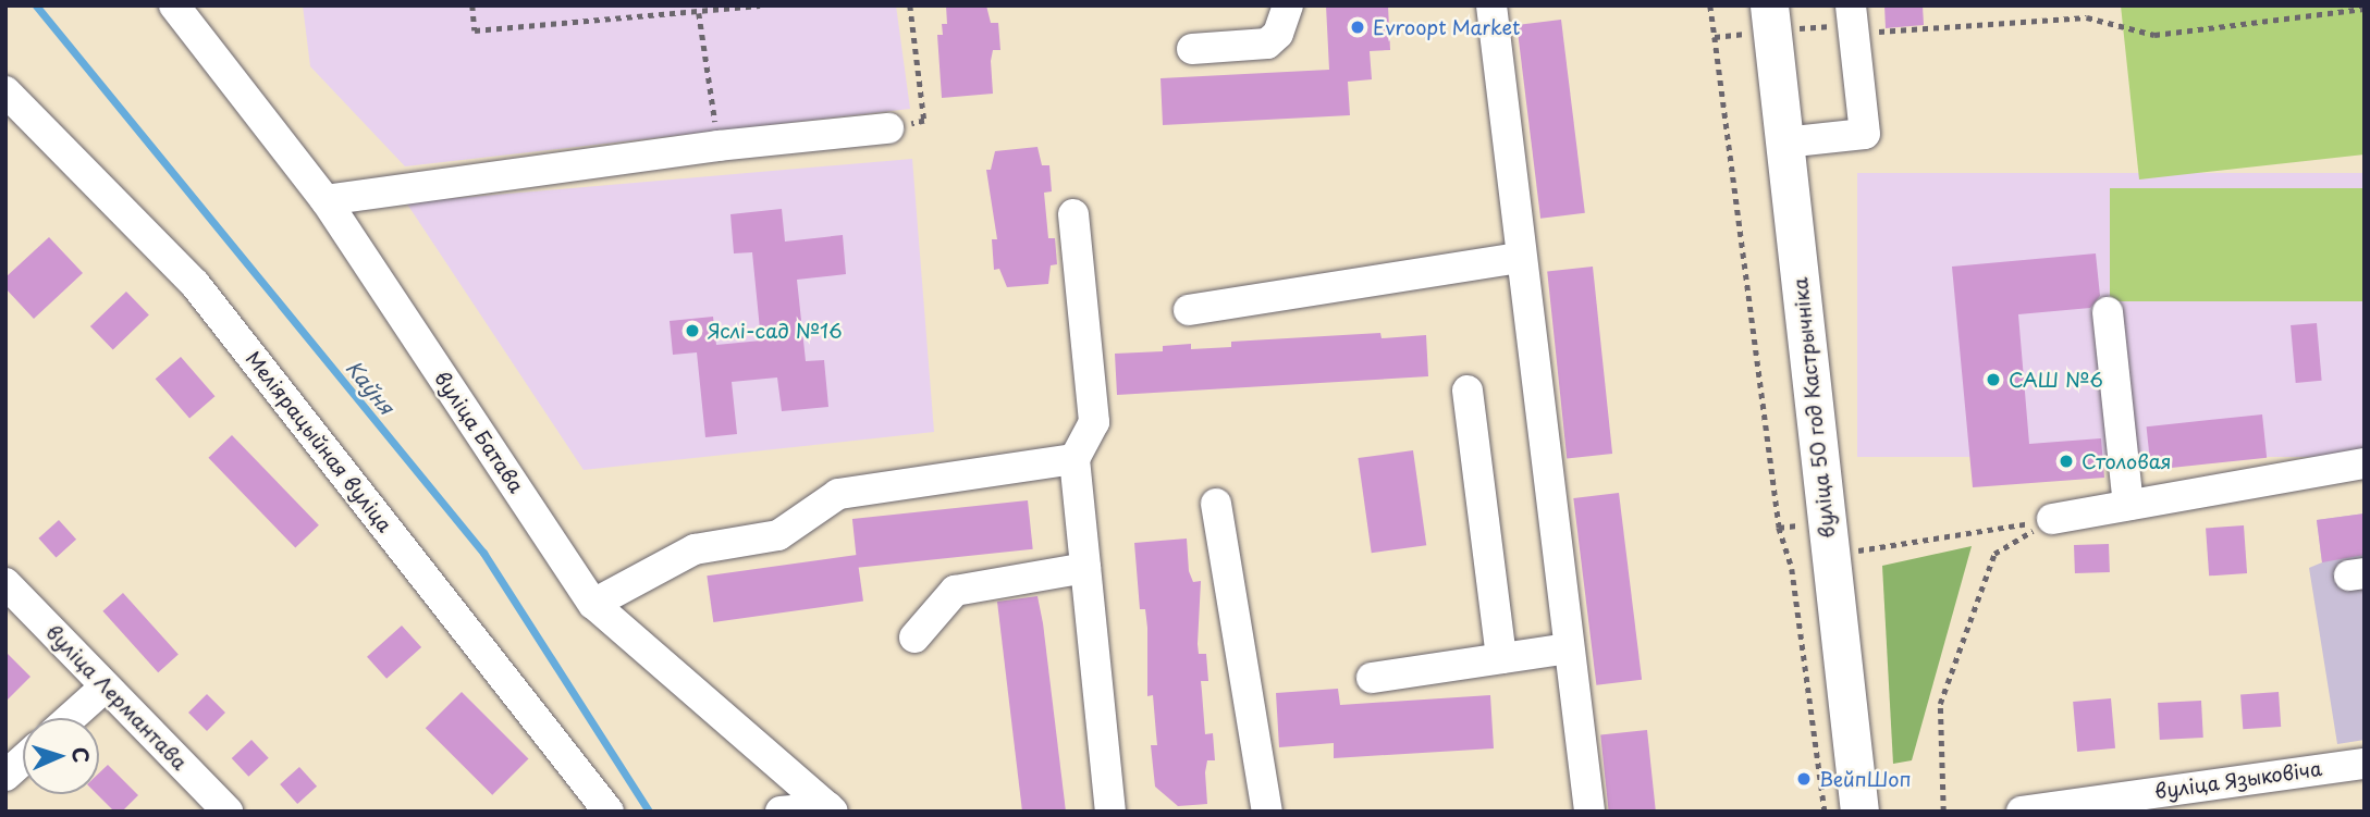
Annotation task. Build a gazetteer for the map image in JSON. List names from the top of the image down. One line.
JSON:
{"streets":{"main road":["вуліца 50 год Кастрычніка"],"street":["вуліца Батава","Меліярацыйная вуліца","вуліца Лермантава","вуліца Языковіча"]},"water":["Каўня"],"places":["Evroopt Market","Яслі-сад №16","САШ №6","Столовая","ВейпШоп"],"north":"right"}
